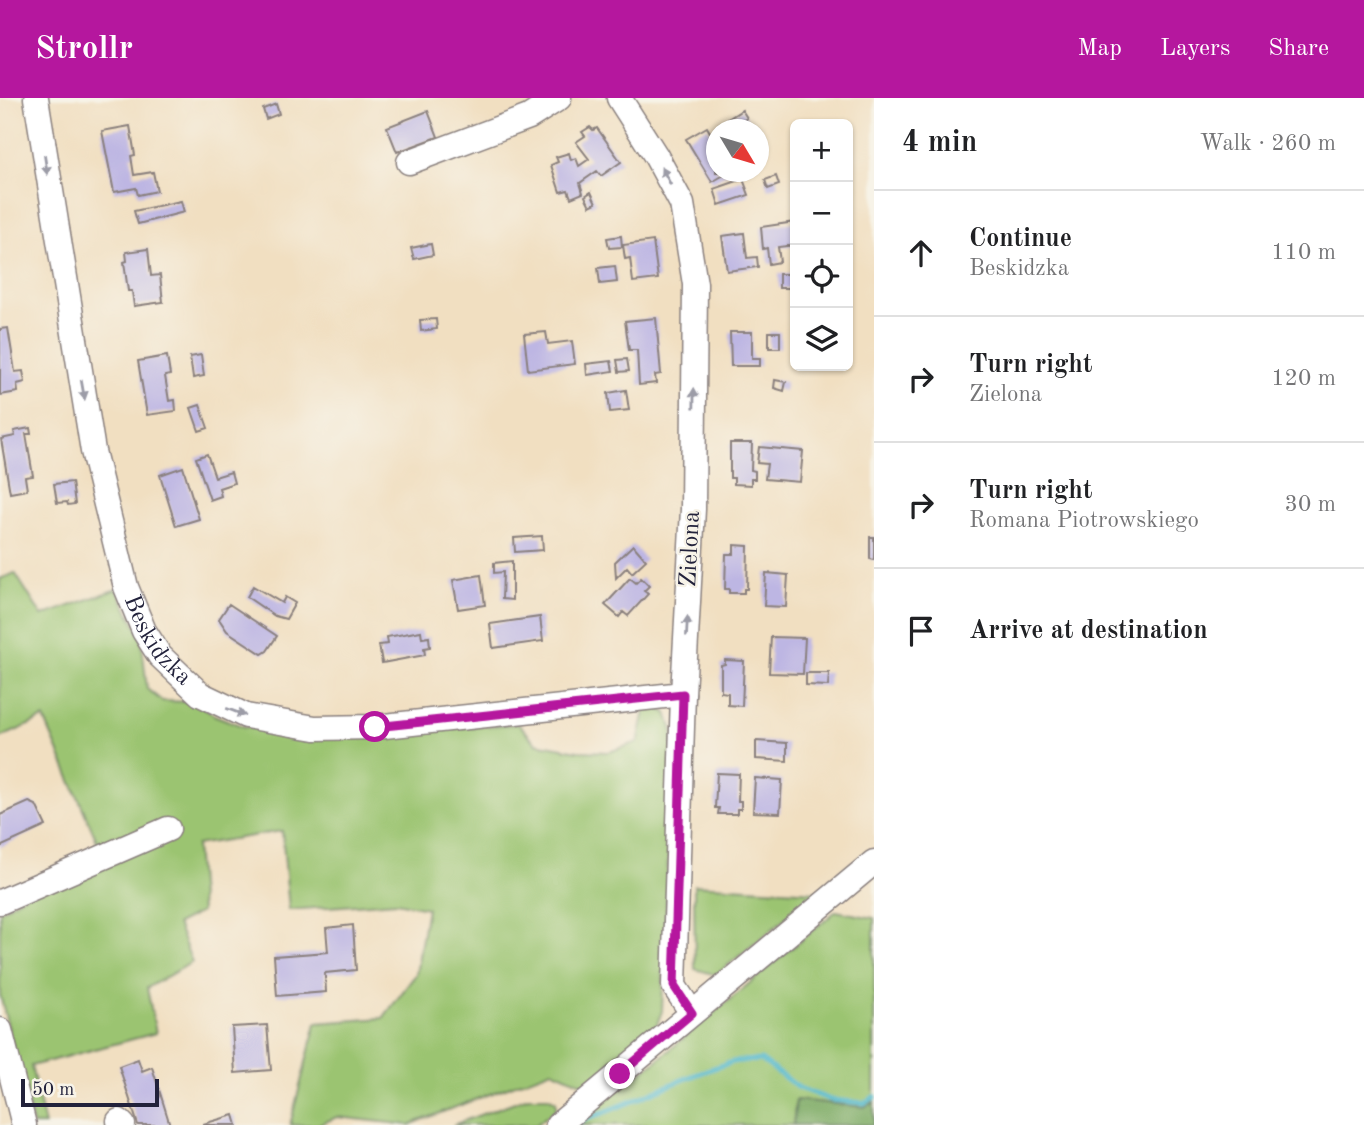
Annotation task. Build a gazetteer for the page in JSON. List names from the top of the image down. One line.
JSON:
{"streets":{"street":["Zielona","Beskidzka"]},"crossings":[["Zielona","Beskidzka"]],"one_way":["Zielona"],"scale_bar":"50 m","north":"bottom right","page":{"header":"Strollr","nav":["Map","Layers","Share"],"heading":["4 min","Walk · 260 m"],"map_buttons":["+","−"],"list":[["Continue","Beskidzka","110 m"],["Turn right","Zielona","120 m"],["Turn right","Romana Piotrowskiego","30 m"],"Arrive at destination"],"scale":"50 m"}}
